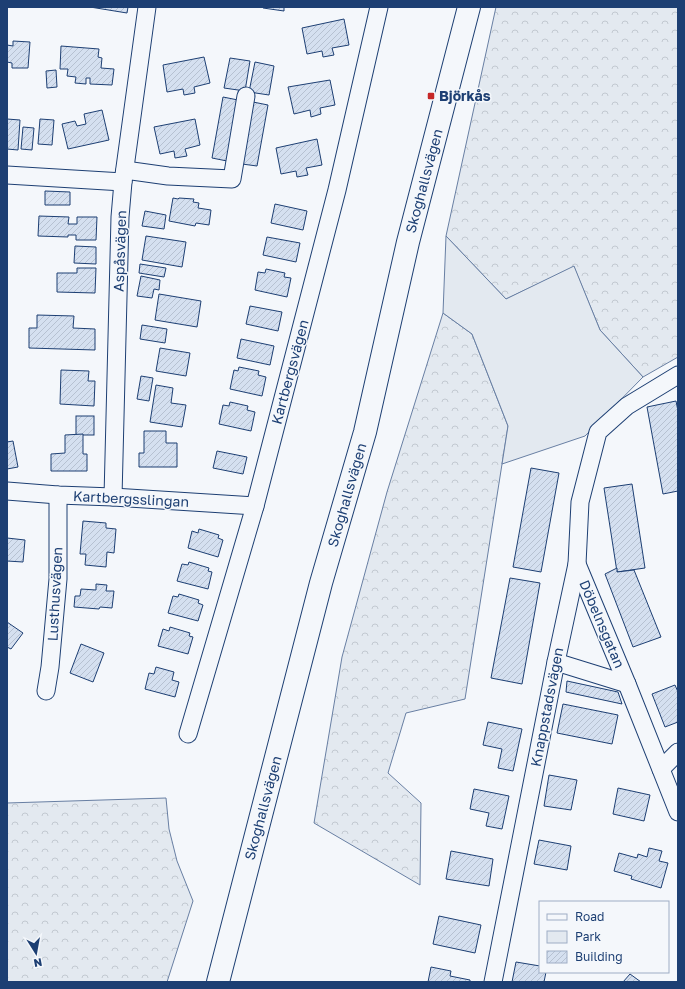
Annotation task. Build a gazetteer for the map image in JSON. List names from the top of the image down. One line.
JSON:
{"streets":{"main road":["Skoghallsvägen"],"street":["Aspåsvägen","Kartbergsvägen","Kartbergsslingan","Lusthusvägen","Döbelnsgatan","Knappstadsvägen"]},"crossings":[["Aspåsvägen","Kartbergsslingan"],["Kartbergsvägen","Kartbergsslingan"],["Kartbergsslingan","Lusthusvägen"],["Döbelnsgatan","Knappstadsvägen"]],"places":{"transit":["Björkås"]},"legend":["Road","Park","Building"],"north":"bottom"}
